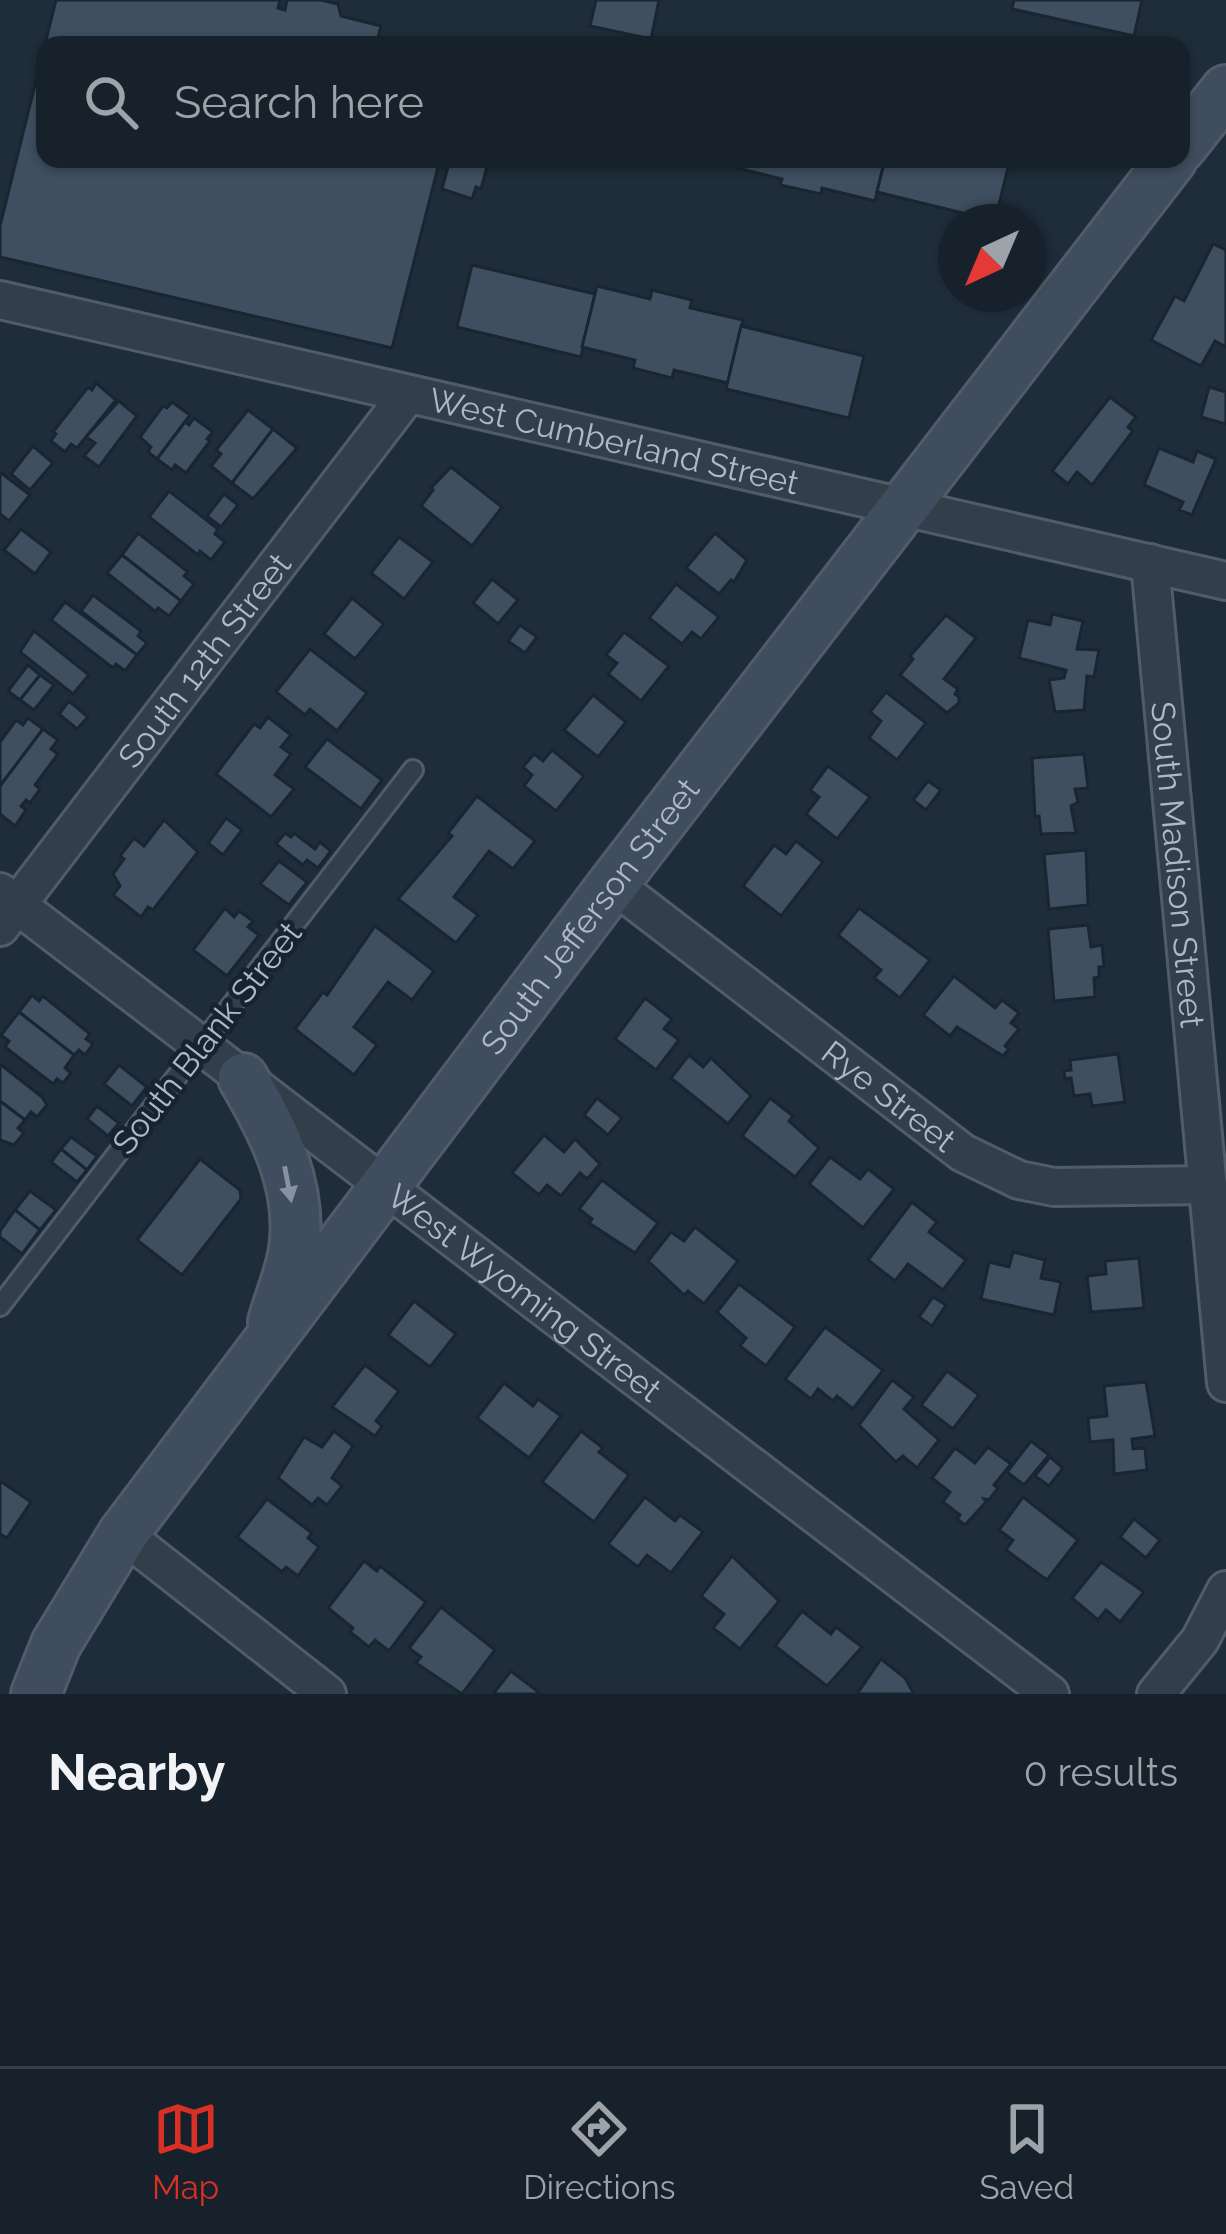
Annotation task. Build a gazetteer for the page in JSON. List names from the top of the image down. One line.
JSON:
{"streets":{"main road":["South Jefferson Street"],"street":["West Cumberland Street","South 12th Street","South Madison Street","Rye Street","West Wyoming Street"],"lane":["South Blank Street"]},"crossings":[["West Cumberland Street","South 12th Street"],["West Cumberland Street","South Madison Street"],["West Cumberland Street","South Jefferson Street"],["South 12th Street","West Wyoming Street"],["South Madison Street","Rye Street"],["South Jefferson Street","Rye Street"],["South Jefferson Street","West Wyoming Street"],["South Blank Street","West Wyoming Street"]],"north":"bottom left","page":{"search":"Search here","heading":["Nearby","0 results"],"nav":["Map","Directions","Saved"]}}
